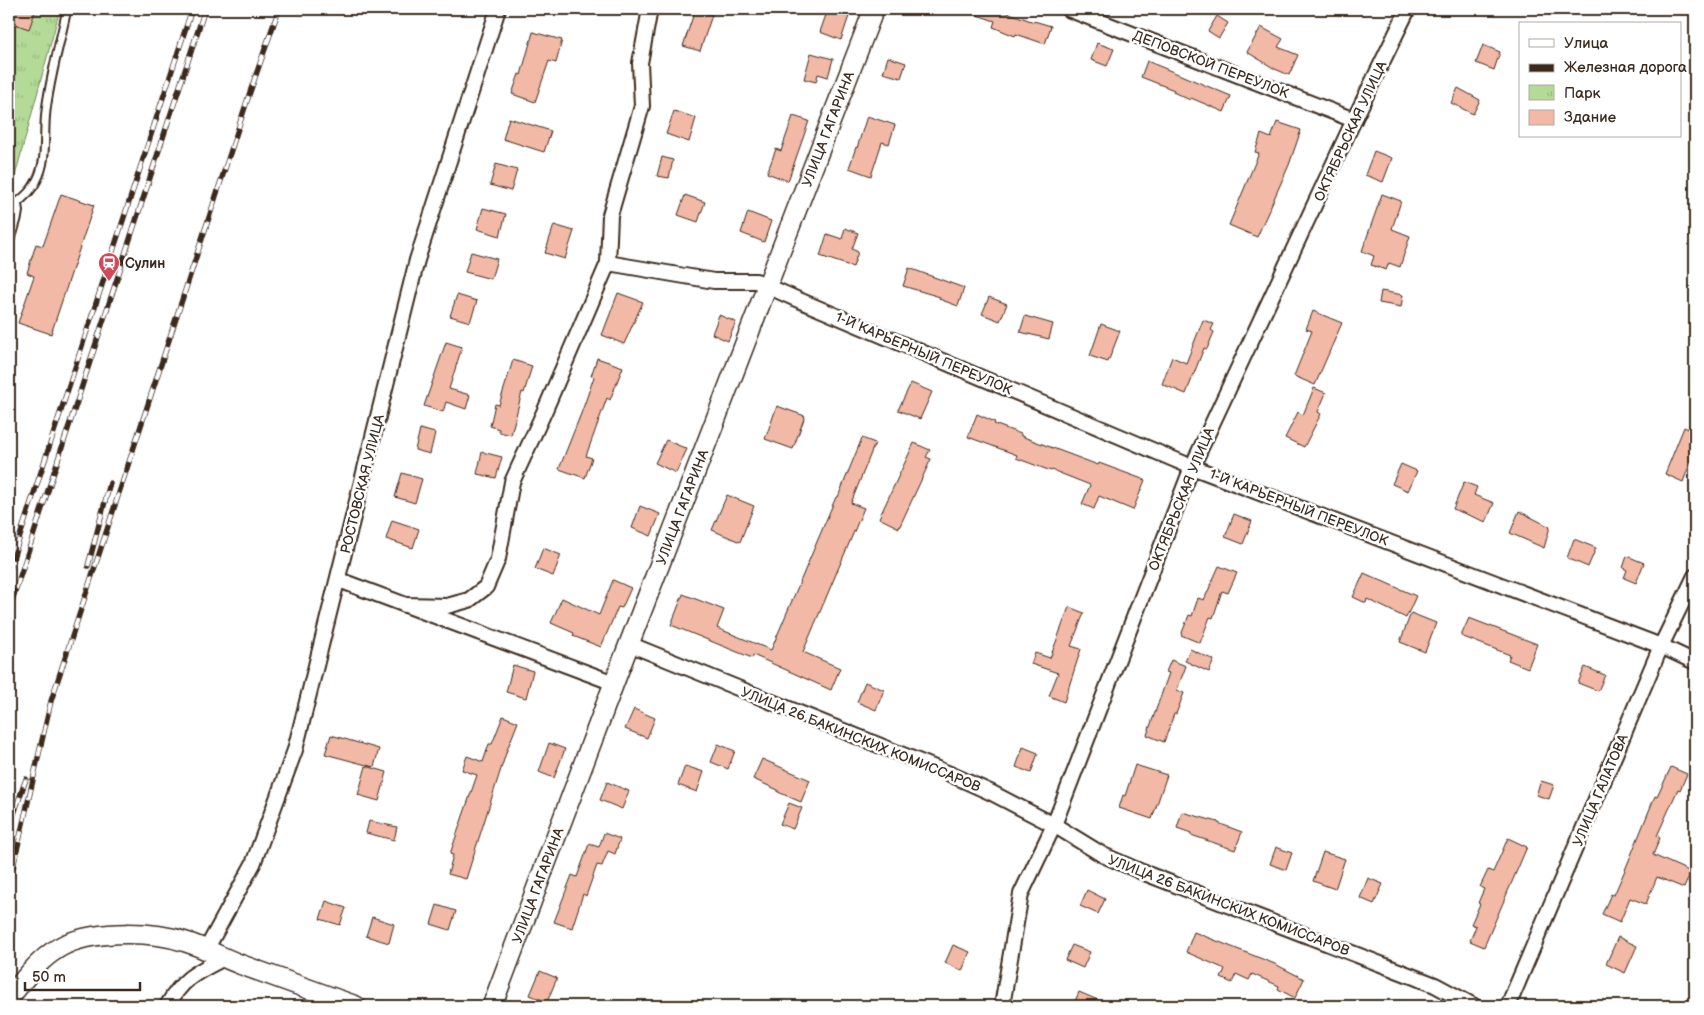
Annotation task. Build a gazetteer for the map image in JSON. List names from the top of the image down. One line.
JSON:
{"streets":{"main road":["УЛИЦА ГАГАРИНА"],"street":["ДЕПОВСКОЙ ПЕРЕУЛОК","ОКТЯБРЬСКАЯ УЛИЦА","1-Й КАРЬЕРНЫЙ ПЕРЕУЛОК","РОСТОВСКАЯ УЛИЦА","УЛИЦА 26 БАКИНСКИХ КОМИССАРОВ","УЛИЦА ГАЛАТОВА"]},"crossings":[["ДЕПОВСКОЙ ПЕРЕУЛОК","ОКТЯБРЬСКАЯ УЛИЦА"],["УЛИЦА ГАГАРИНА","1-Й КАРЬЕРНЫЙ ПЕРЕУЛОК"],["УЛИЦА ГАГАРИНА","УЛИЦА 26 БАКИНСКИХ КОМИССАРОВ"],["ОКТЯБРЬСКАЯ УЛИЦА","1-Й КАРЬЕРНЫЙ ПЕРЕУЛОК"],["ОКТЯБРЬСКАЯ УЛИЦА","УЛИЦА 26 БАКИНСКИХ КОМИССАРОВ"],["1-Й КАРЬЕРНЫЙ ПЕРЕУЛОК","УЛИЦА ГАЛАТОВА"]],"places":{"station":["Сулин"]},"legend":["Улица","Железная дорога","Парк","Здание"],"scale_bar":"50 m"}
